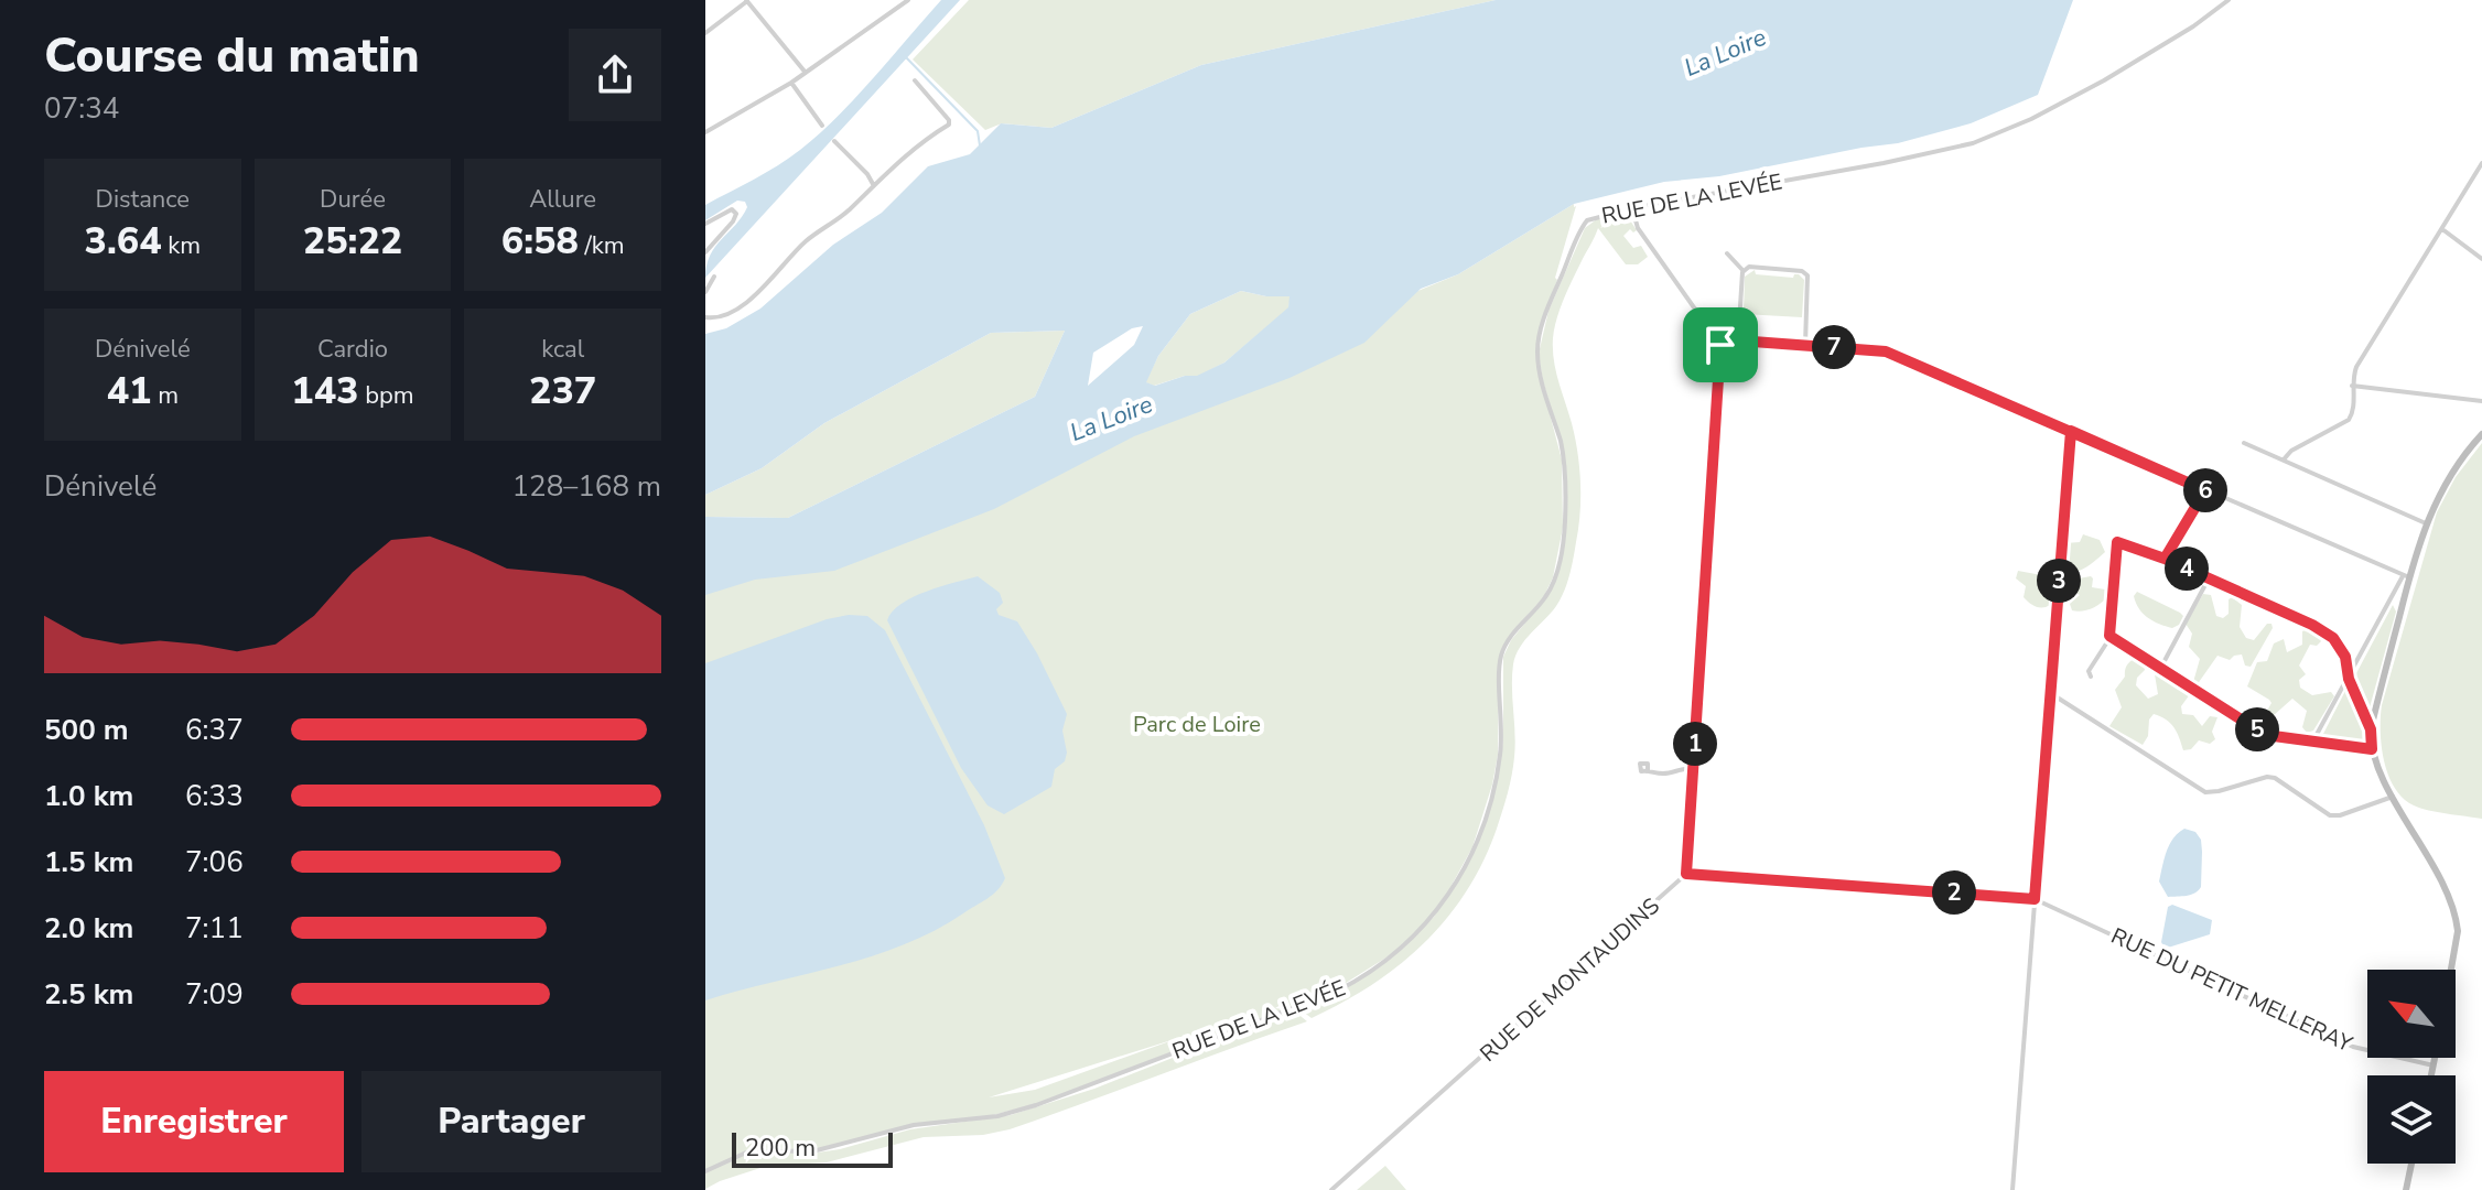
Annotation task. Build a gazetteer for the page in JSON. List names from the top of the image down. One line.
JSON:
{"streets":{"street":["RUE DE LA LEVÉE","RUE DE MONTAUDINS","RUE DU PETIT MELLERAY"]},"water":["La Loire"],"parks":["Parc de Loire"],"scale_bar":"200 m","north":"top left","page":{"heading":["Course du matin","07:34"],"stats":[["Distance","3.64 km"],["Durée","25:22"],["Allure","6:58 /km"],["Dénivelé","41 m"],["Cardio","143 bpm"],["kcal","237"]],"pins":["7","6","4","3","5","1","2"],"chart":["Dénivelé","128–168 m"],"list":[{"name":"500 m","note":"6:37"},{"name":"1.0 km","note":"6:33"},{"name":"1.5 km","note":"7:06"},{"name":"2.0 km","note":"7:11"},{"name":"2.5 km","note":"7:09"}],"buttons":["Enregistrer","Partager"],"scale":"200 m"}}
